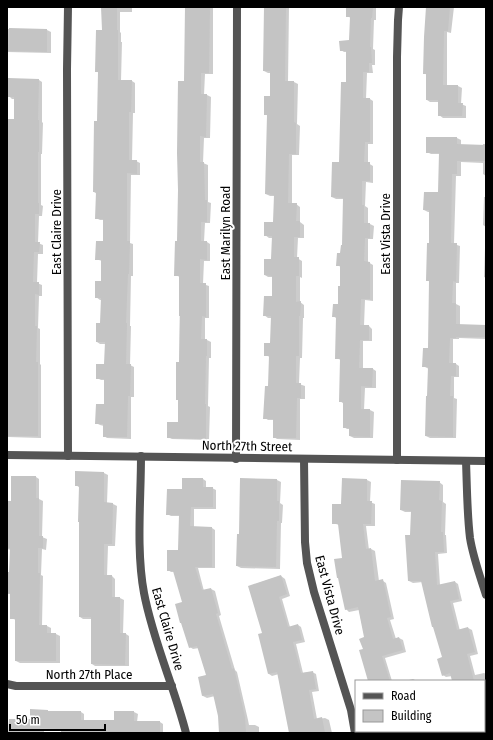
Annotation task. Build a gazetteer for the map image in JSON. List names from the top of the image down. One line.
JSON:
{"streets":{"street":["East Claire Drive","East Marilyn Road","East Vista Drive","North 27th Street","North 27th Place"]},"crossings":[["East Claire Drive","North 27th Street"],["East Claire Drive","North 27th Place"],["East Marilyn Road","North 27th Street"],["East Vista Drive","North 27th Street"]],"legend":["Road","Building"],"scale_bar":"50 m"}
